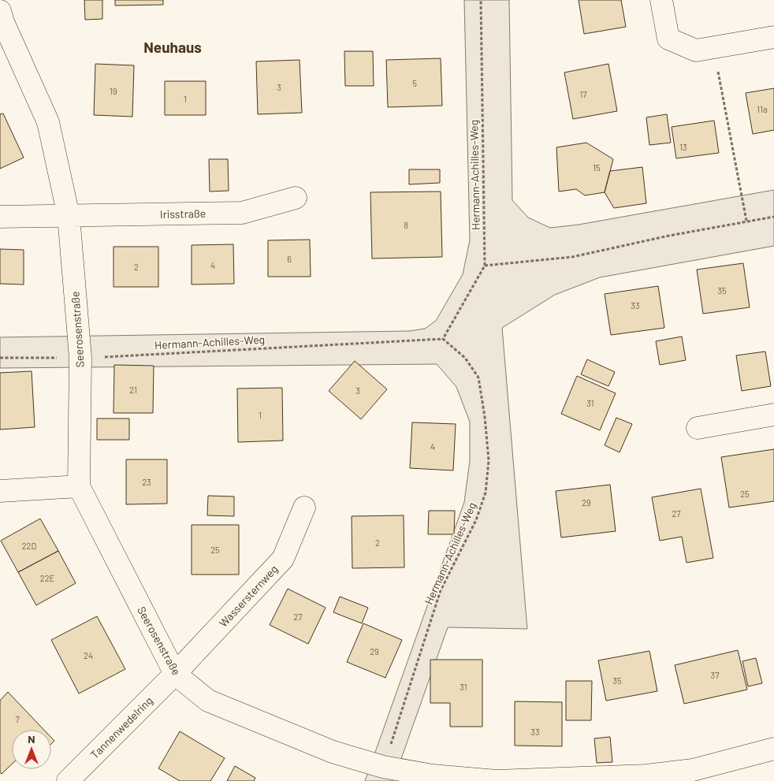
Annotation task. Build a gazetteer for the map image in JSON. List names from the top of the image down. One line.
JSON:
{"streets":{"street":["Irisstraße","Seerosenstraße","Wassersternweg","Tannenwedelring"],"path":["Hermann-Achilles-Weg"]},"crossings":[["Hermann-Achilles-Weg","Seerosenstraße"],["Irisstraße","Seerosenstraße"],["Seerosenstraße","Wassersternweg"],["Seerosenstraße","Tannenwedelring"],["Wassersternweg","Tannenwedelring"]],"districts":["Neuhaus"],"house_numbers":["5","3","19","17","1","11a","13","15","8","6","4","2","35","33","21","3","31","1","4","23","25","29","27","2","22D","25","22E","27","29","24","37","35","31","7","33"],"north":"top"}
